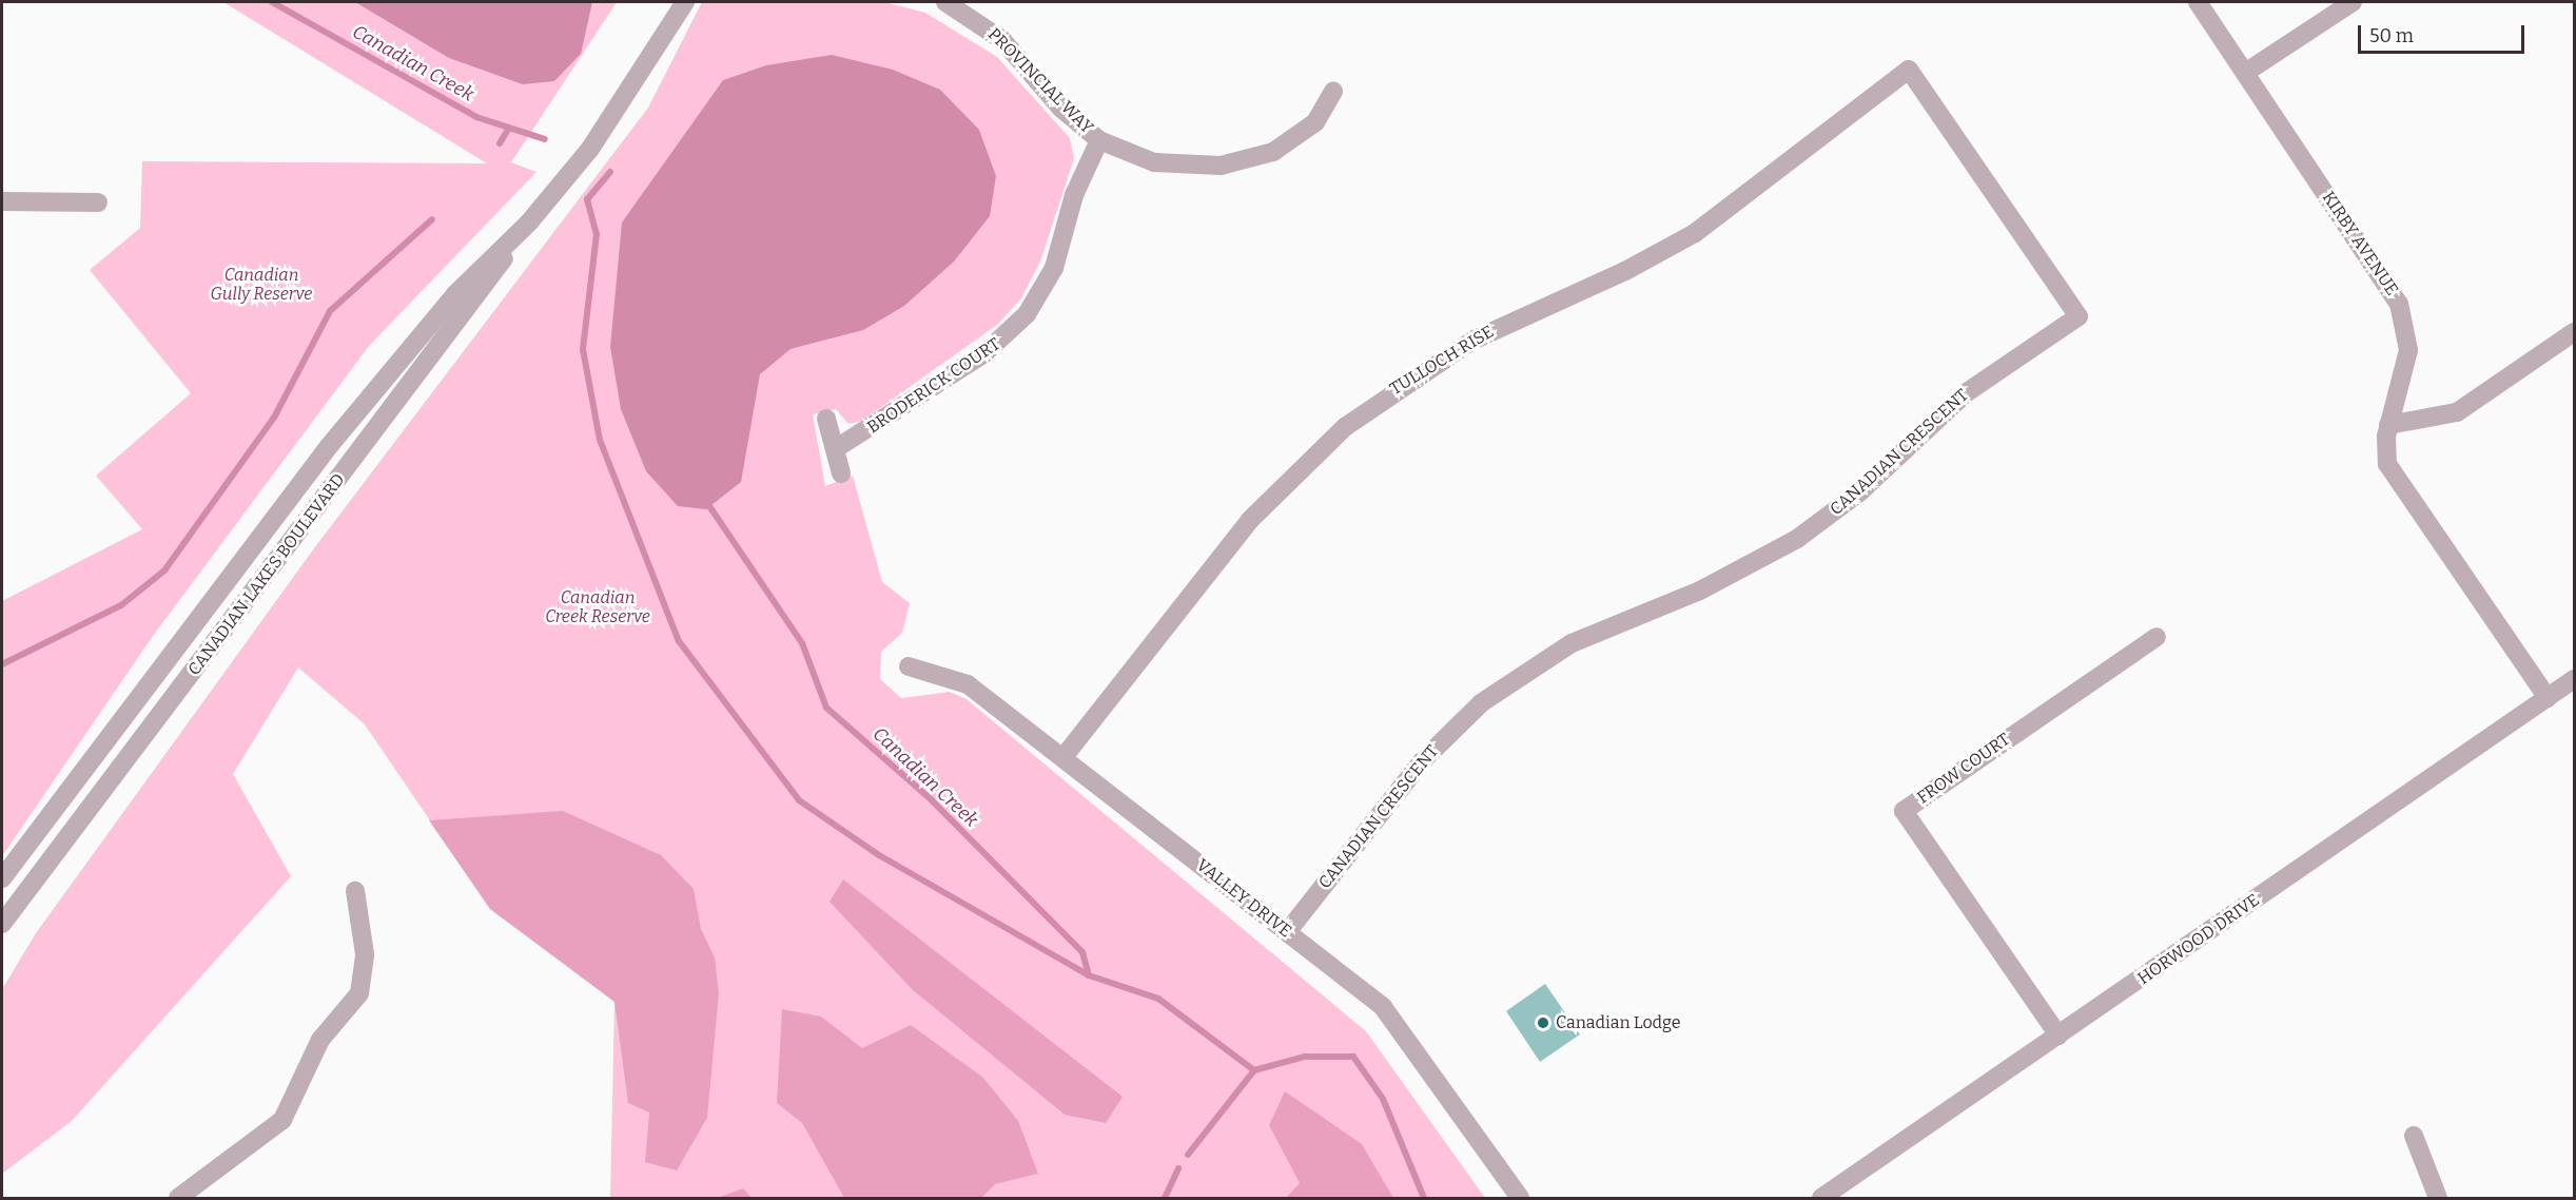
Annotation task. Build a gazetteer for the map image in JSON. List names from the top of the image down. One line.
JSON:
{"streets":{"street":["PROVINCIAL WAY","KIRBY AVENUE","TULLOCH RISE","BRODERICK COURT","CANADIAN CRESCENT","CANADIAN LAKES BOULEVARD","FROW COURT","VALLEY DRIVE","HORWOOD DRIVE"]},"crossings":[["PROVINCIAL WAY","BRODERICK COURT"],["KIRBY AVENUE","HORWOOD DRIVE"],["TULLOCH RISE","CANADIAN CRESCENT"],["TULLOCH RISE","VALLEY DRIVE"],["CANADIAN CRESCENT","VALLEY DRIVE"],["FROW COURT","HORWOOD DRIVE"]],"water":["Canadian Creek"],"parks":["Canadian Gully Reserve","Canadian Creek Reserve"],"places":["Canadian Lodge"],"scale_bar":"50 m"}
